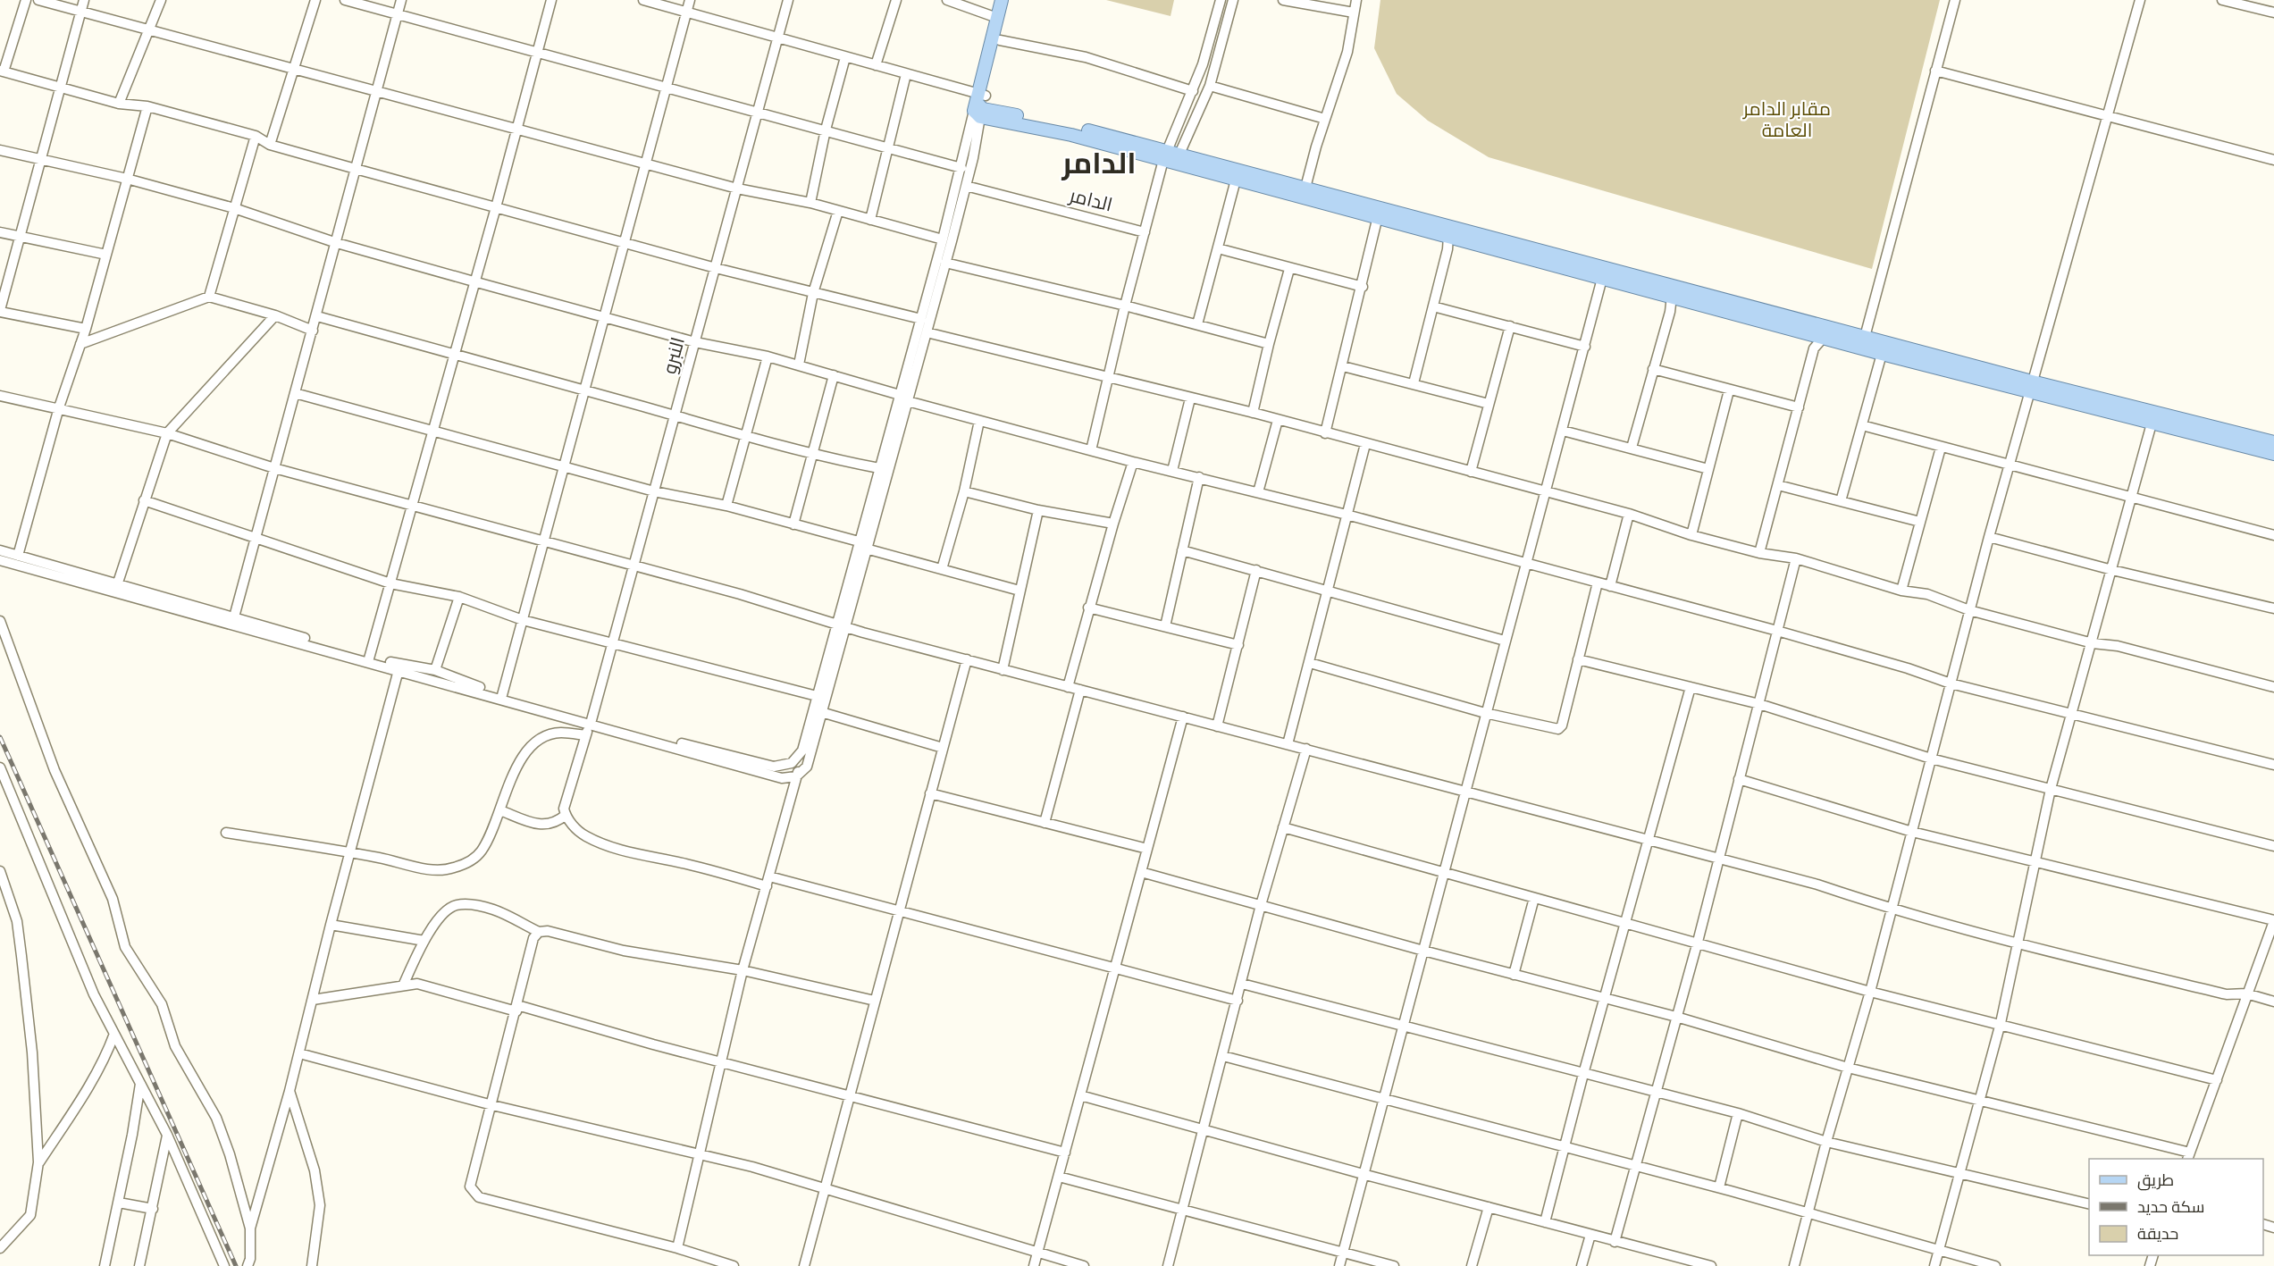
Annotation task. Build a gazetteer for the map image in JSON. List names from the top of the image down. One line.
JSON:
{"streets":{"street":["الدامر","النبرو"]},"districts":["الدامر"],"parks":["مقابر الدامر العامة"],"legend":["طريق","سكة حديد","حديقة"]}
